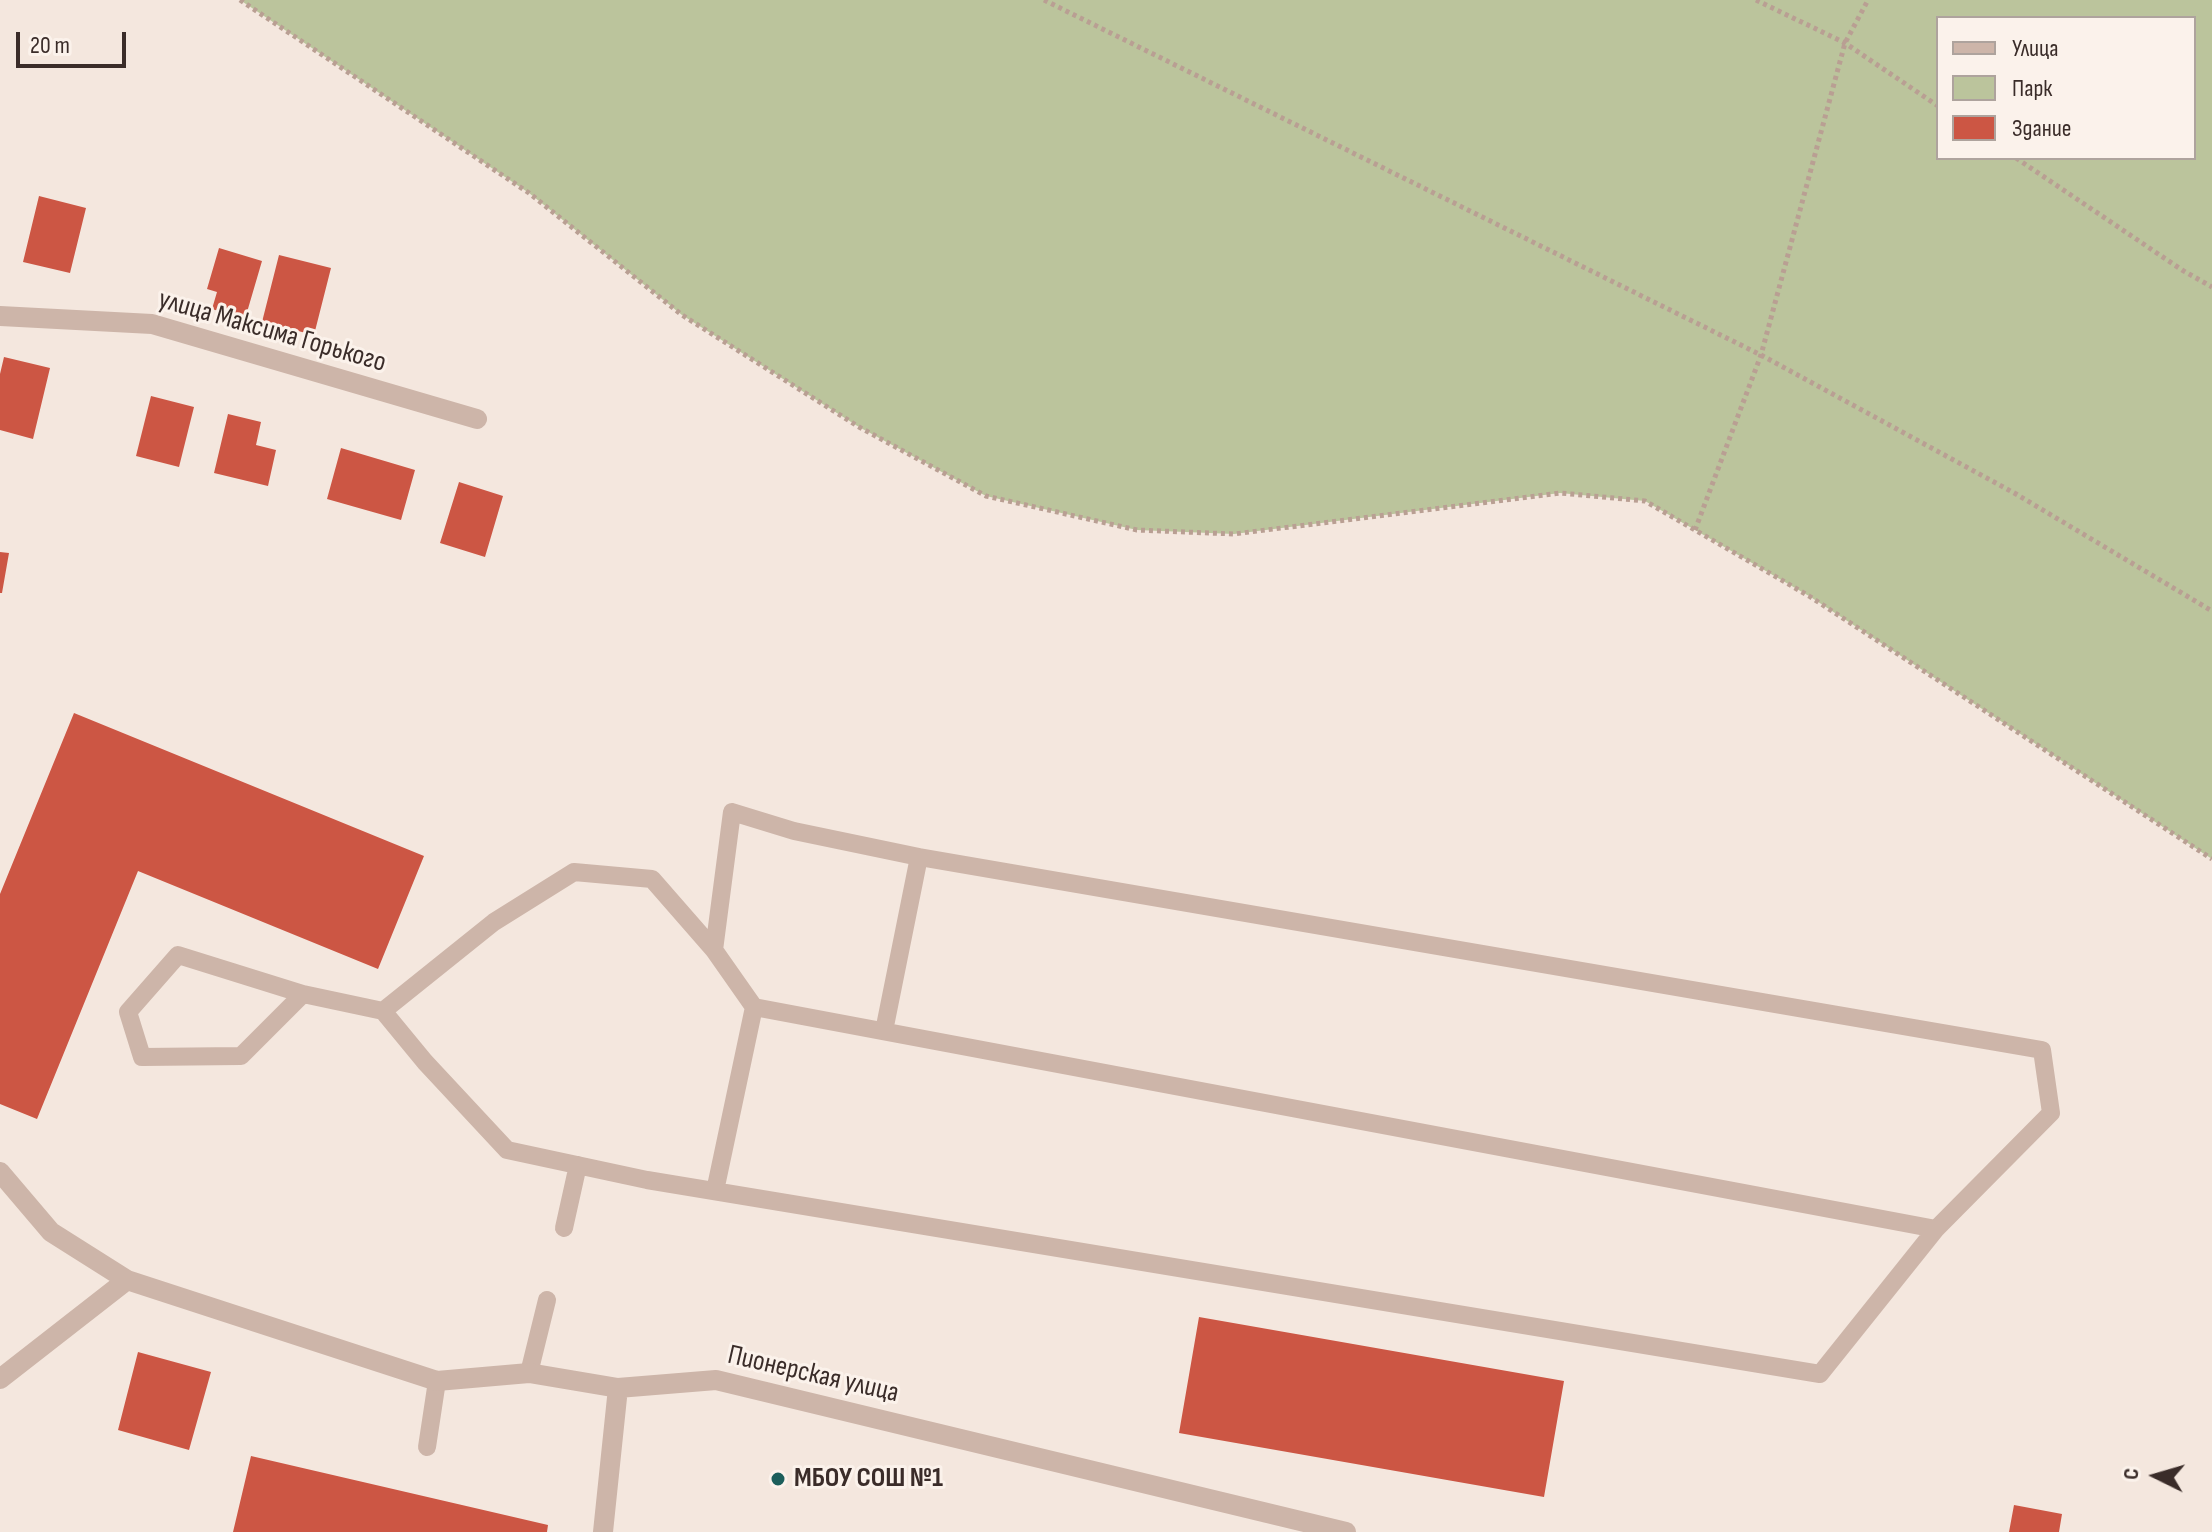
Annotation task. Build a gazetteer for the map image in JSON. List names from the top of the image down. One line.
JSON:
{"streets":{"street":["улица Максима Горького","Пионерская улица"]},"places":["МБОУ СОШ №1"],"legend":["Улица","Парк","Здание"],"scale_bar":"20 m","north":"left"}
